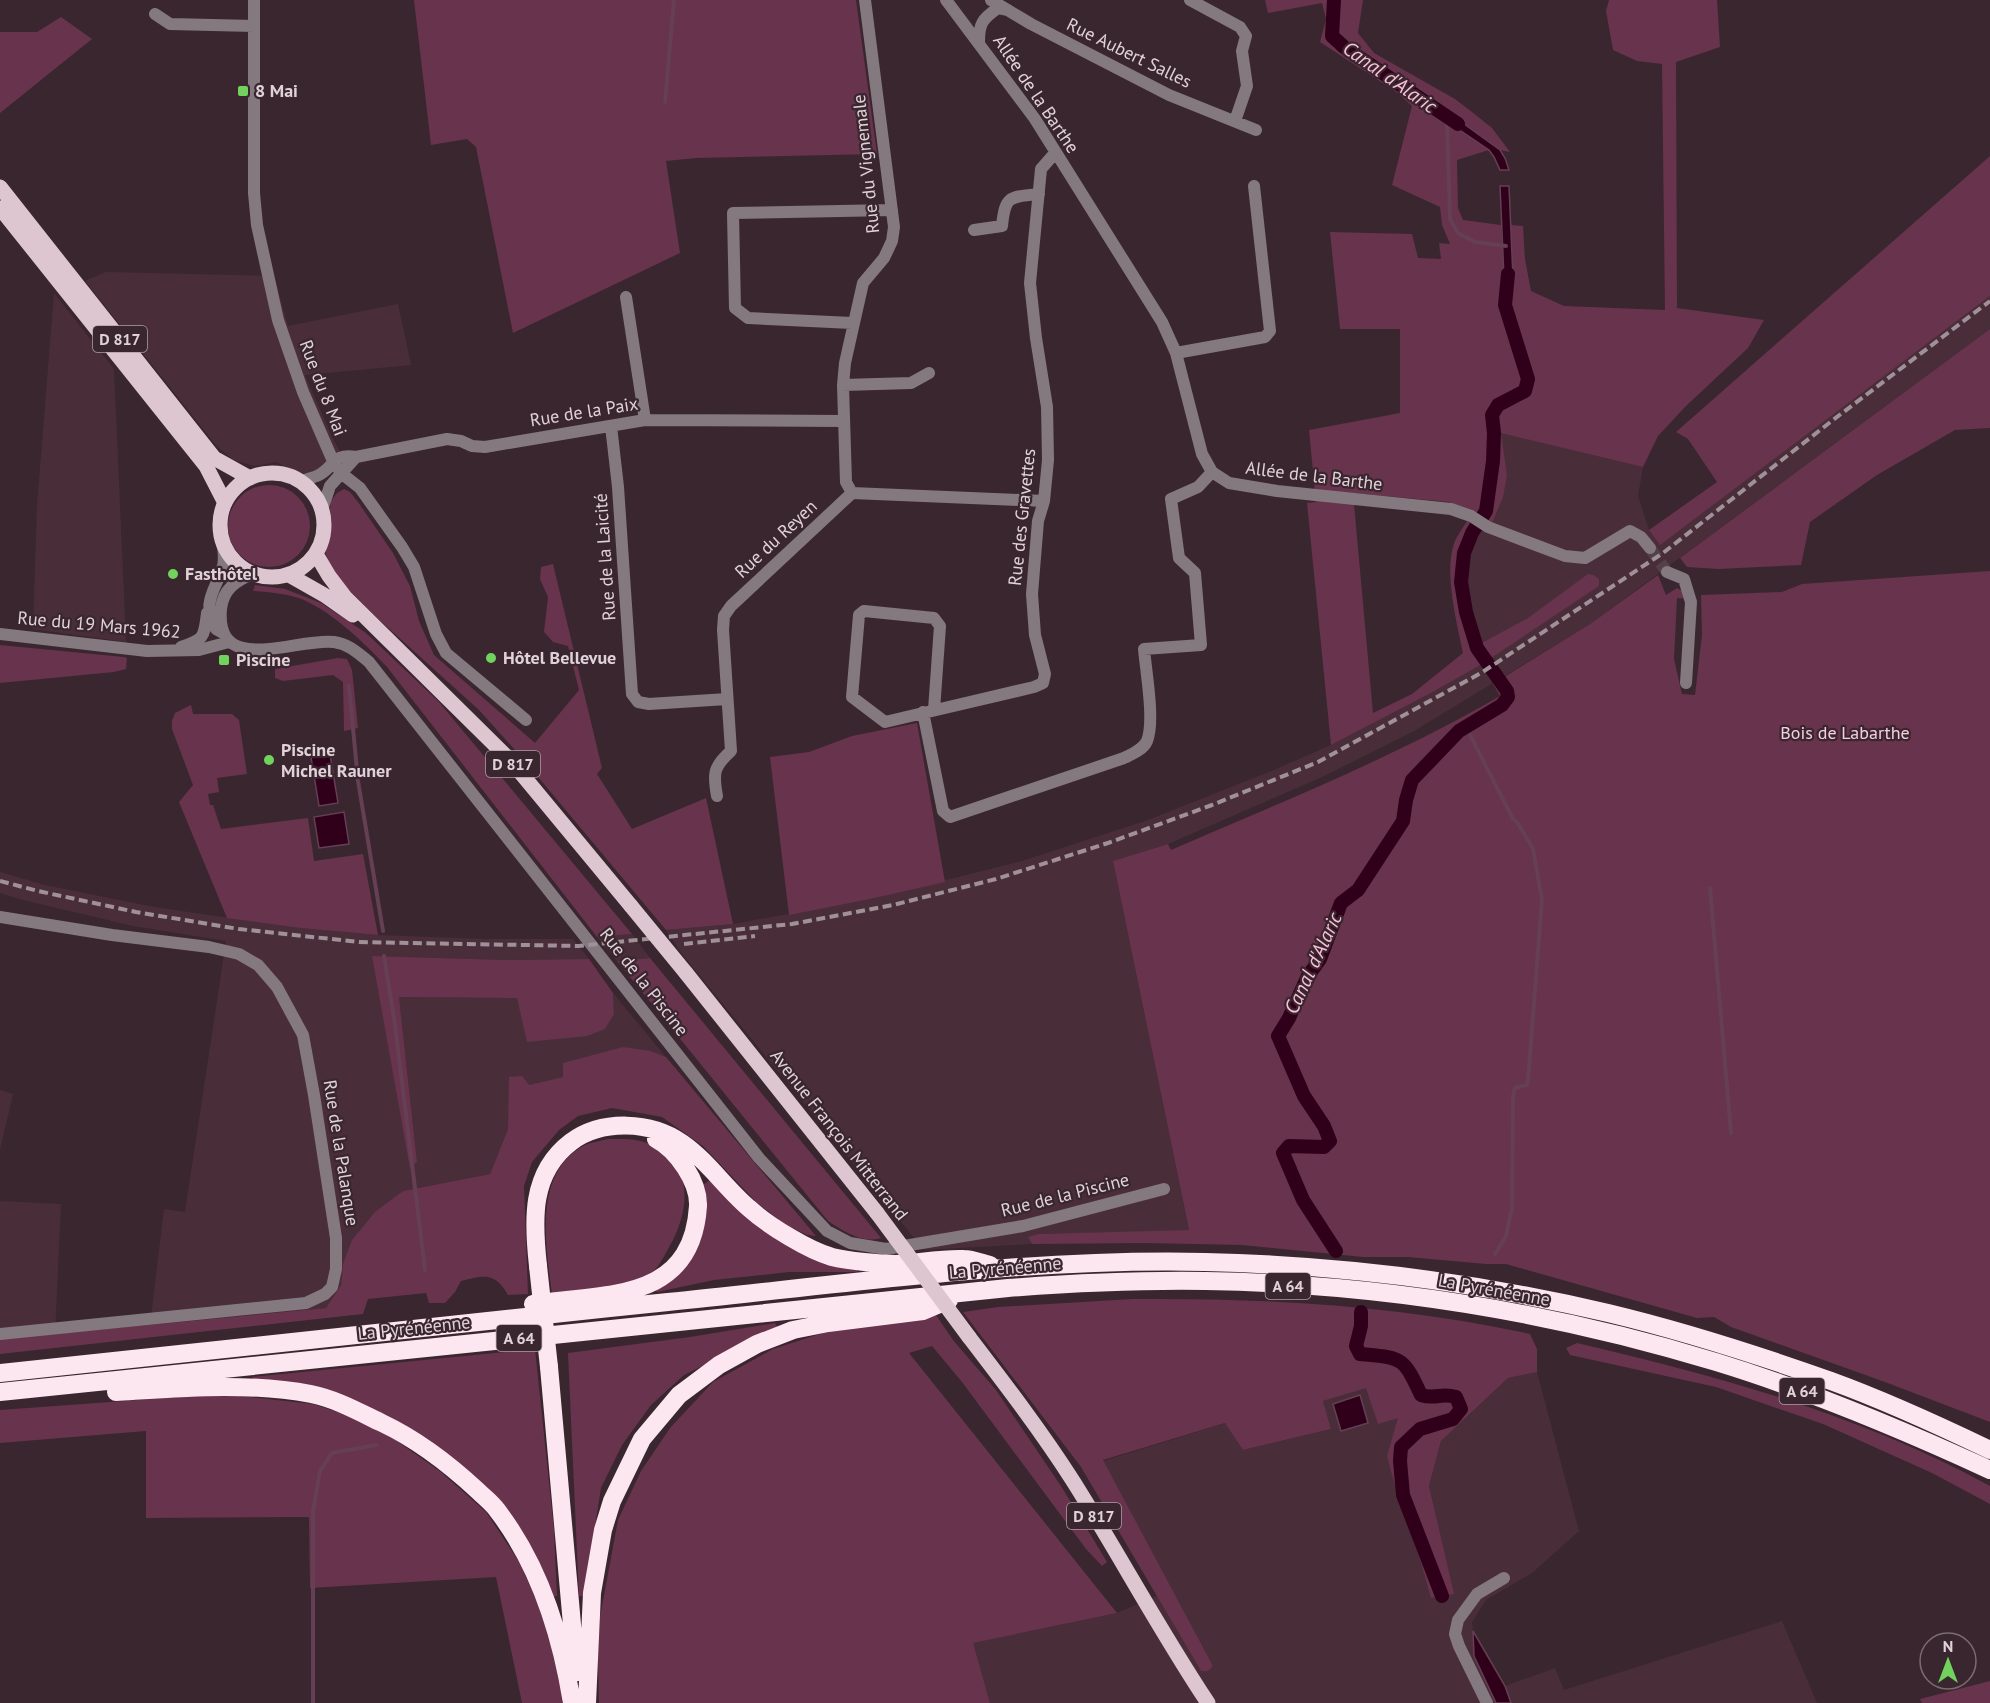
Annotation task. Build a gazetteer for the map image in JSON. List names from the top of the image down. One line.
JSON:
{"streets":{"highway":["La Pyrénéenne","A 64"],"main road":["D 817","Avenue François Mitterrand"],"street":["Rue Aubert Salles","Allée de la Barthe","Rue du Vignemale","Rue du 8 Mai","Rue de la Paix","Rue des Gravettes","Rue du Reyen","Rue de la Laicité","Rue du 19 Mars 1962","Rue de la Piscine","Rue de la Palanque"]},"crossings":[["Allée de la Barthe","Rue des Gravettes"],["Rue du Vignemale","Rue de la Paix"],["Rue du Vignemale","Rue du Reyen"],["D 817","Avenue François Mitterrand"],["Rue du 8 Mai","Rue de la Paix"],["Rue de la Paix","Rue de la Laicité"],["Rue du Reyen","Rue de la Laicité"],["Rue du 19 Mars 1962","Rue de la Piscine"]],"water":["Canal d'Alaric"],"parks":["Bois de Labarthe"],"places":{"transit":["8 Mai","Piscine"],"other":["Fasthôtel","Hôtel Bellevue","Piscine Michel Rauner"]},"north":"top"}
